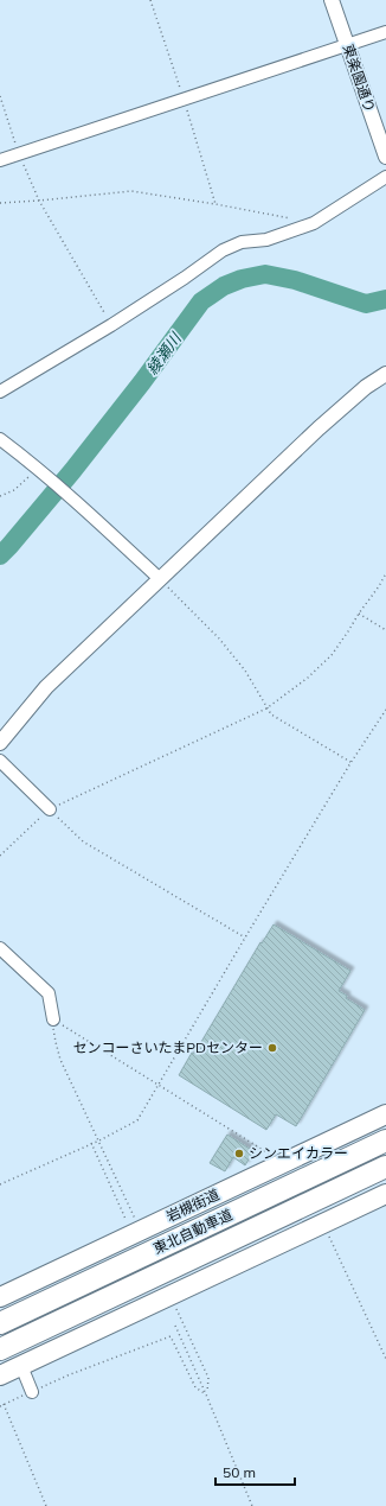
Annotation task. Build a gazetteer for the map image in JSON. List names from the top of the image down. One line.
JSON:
{"streets":{"highway":["岩槻街道","東北自動車道"],"street":["東楽園通り"]},"water":["綾瀬川"],"places":["センコーさいたまPDセンター","シンエイカラー"],"scale_bar":"50 m"}
